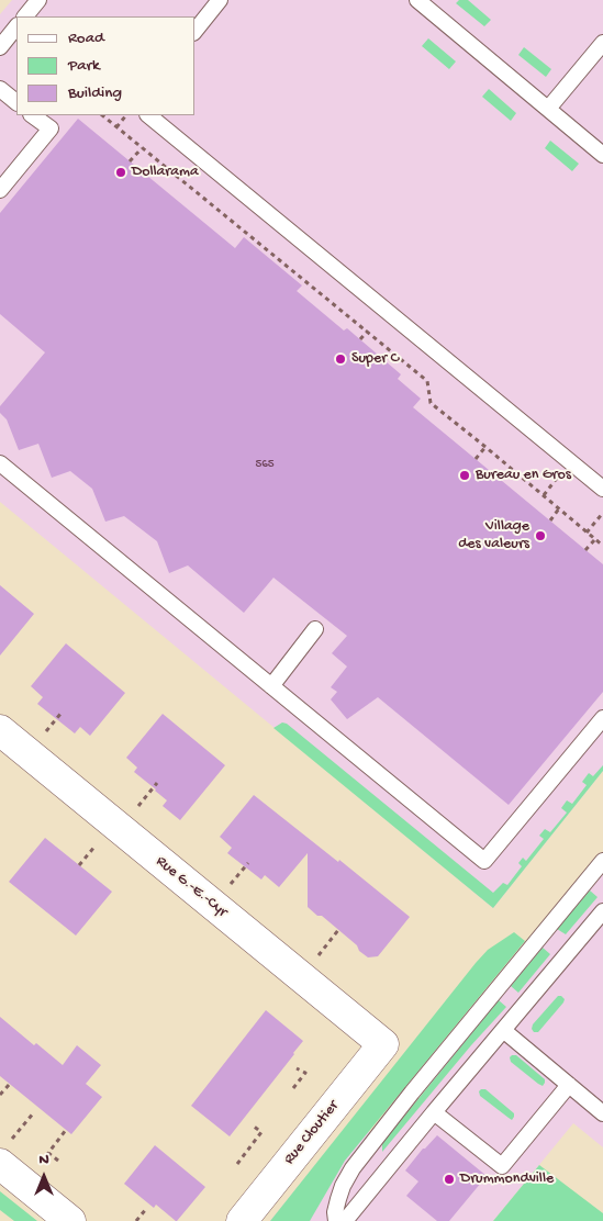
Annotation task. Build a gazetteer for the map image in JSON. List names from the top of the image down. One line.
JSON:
{"streets":{"street":["Rue G.-E.-Cyr","Rue Cloutier"]},"crossings":[["Rue G.-E.-Cyr","Rue Cloutier"]],"places":["Dollarama","Super C","Bureau en Gros","Village des valeurs","Drummondville"],"house_numbers":["565"],"legend":["Road","Park","Building"],"north":"top"}
